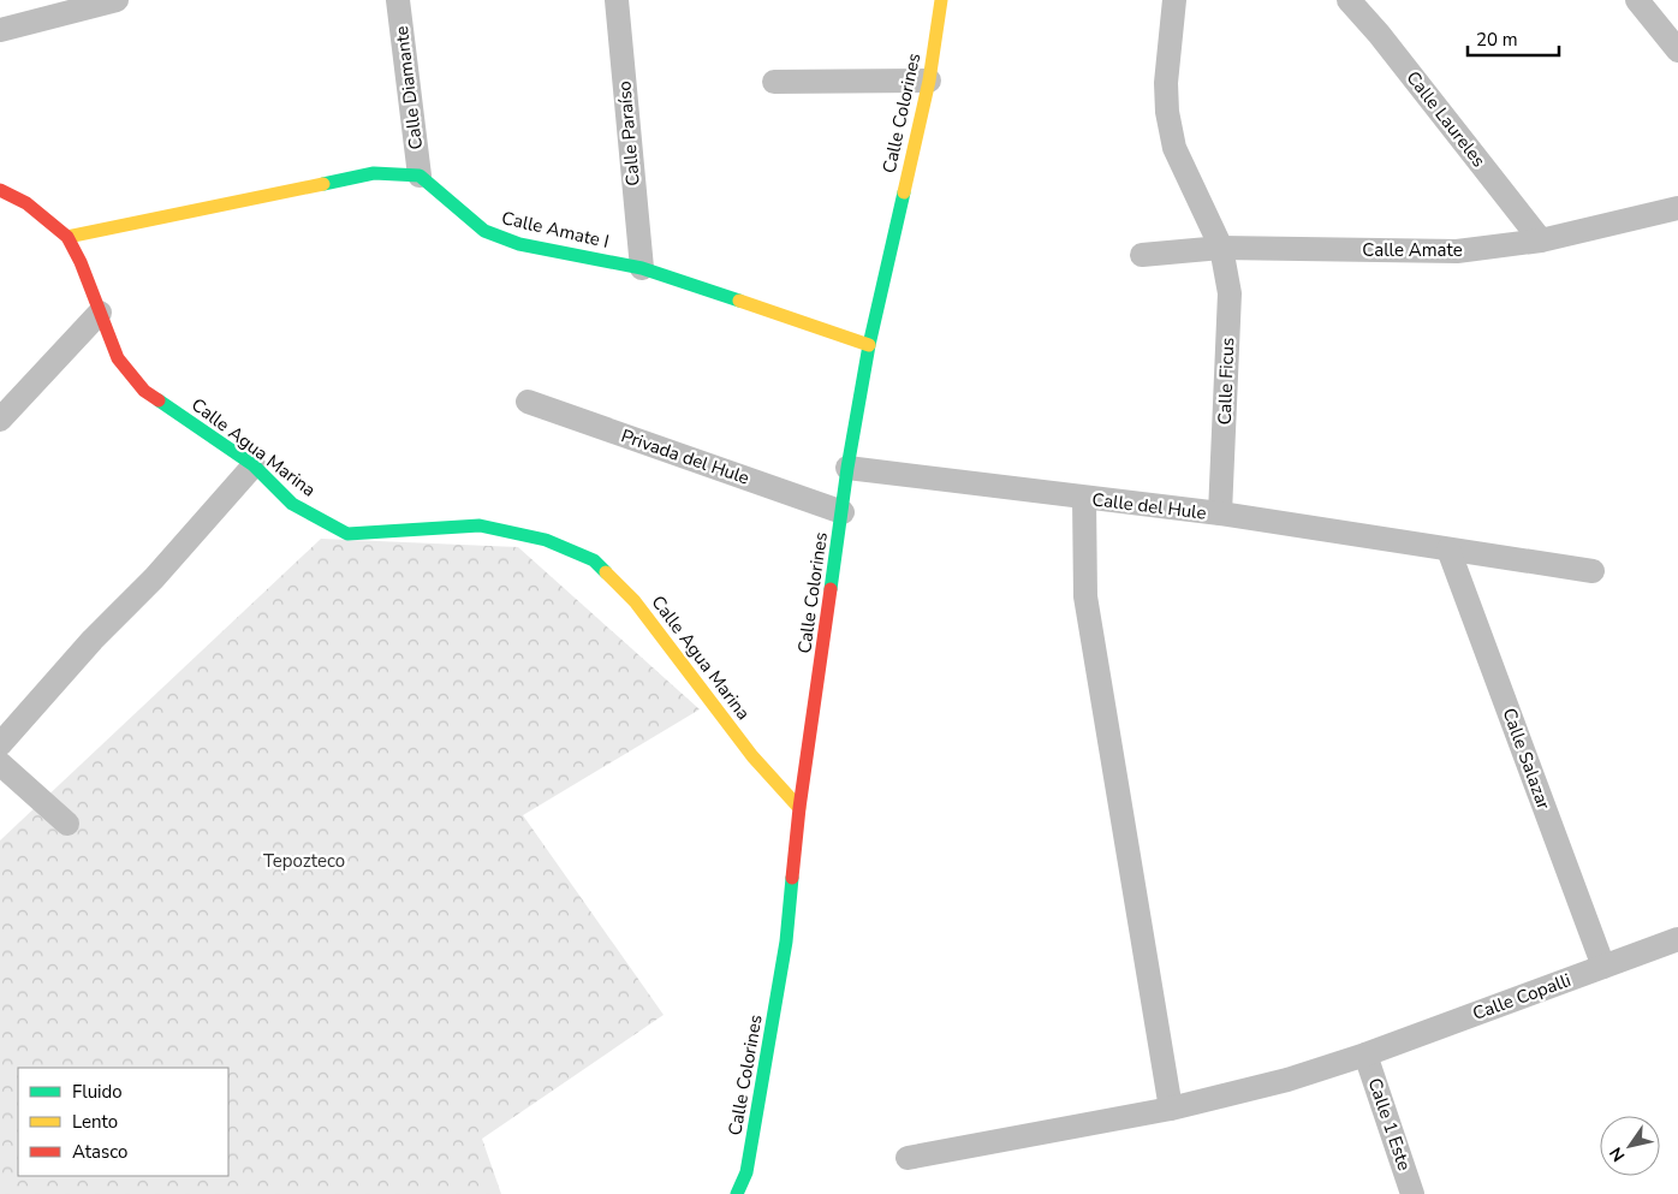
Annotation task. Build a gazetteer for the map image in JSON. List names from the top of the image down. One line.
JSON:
{"streets":{"street":["Calle Diamante","Calle Colorines","Calle Laureles","Calle Paraíso","Calle Amate I","Calle Amate","Calle Ficus","Calle Agua Marina","Privada del Hule","Calle del Hule","Calle Salazar","Calle Copalli","Calle 1 Este"]},"crossings":[["Calle Diamante","Calle Amate I"],["Calle Colorines","Calle Amate I"],["Calle Colorines","Calle Agua Marina"],["Calle Colorines","Privada del Hule"],["Calle Colorines","Calle del Hule"],["Calle Laureles","Calle Amate"],["Calle Paraíso","Calle Amate I"],["Calle Amate","Calle Ficus"],["Calle Ficus","Calle del Hule"],["Calle del Hule","Calle Salazar"],["Calle Salazar","Calle Copalli"],["Calle Copalli","Calle 1 Este"]],"parks":["Tepozteco"],"legend":["Fluido","Lento","Atasco"],"scale_bar":"20 m","north":"bottom left"}
